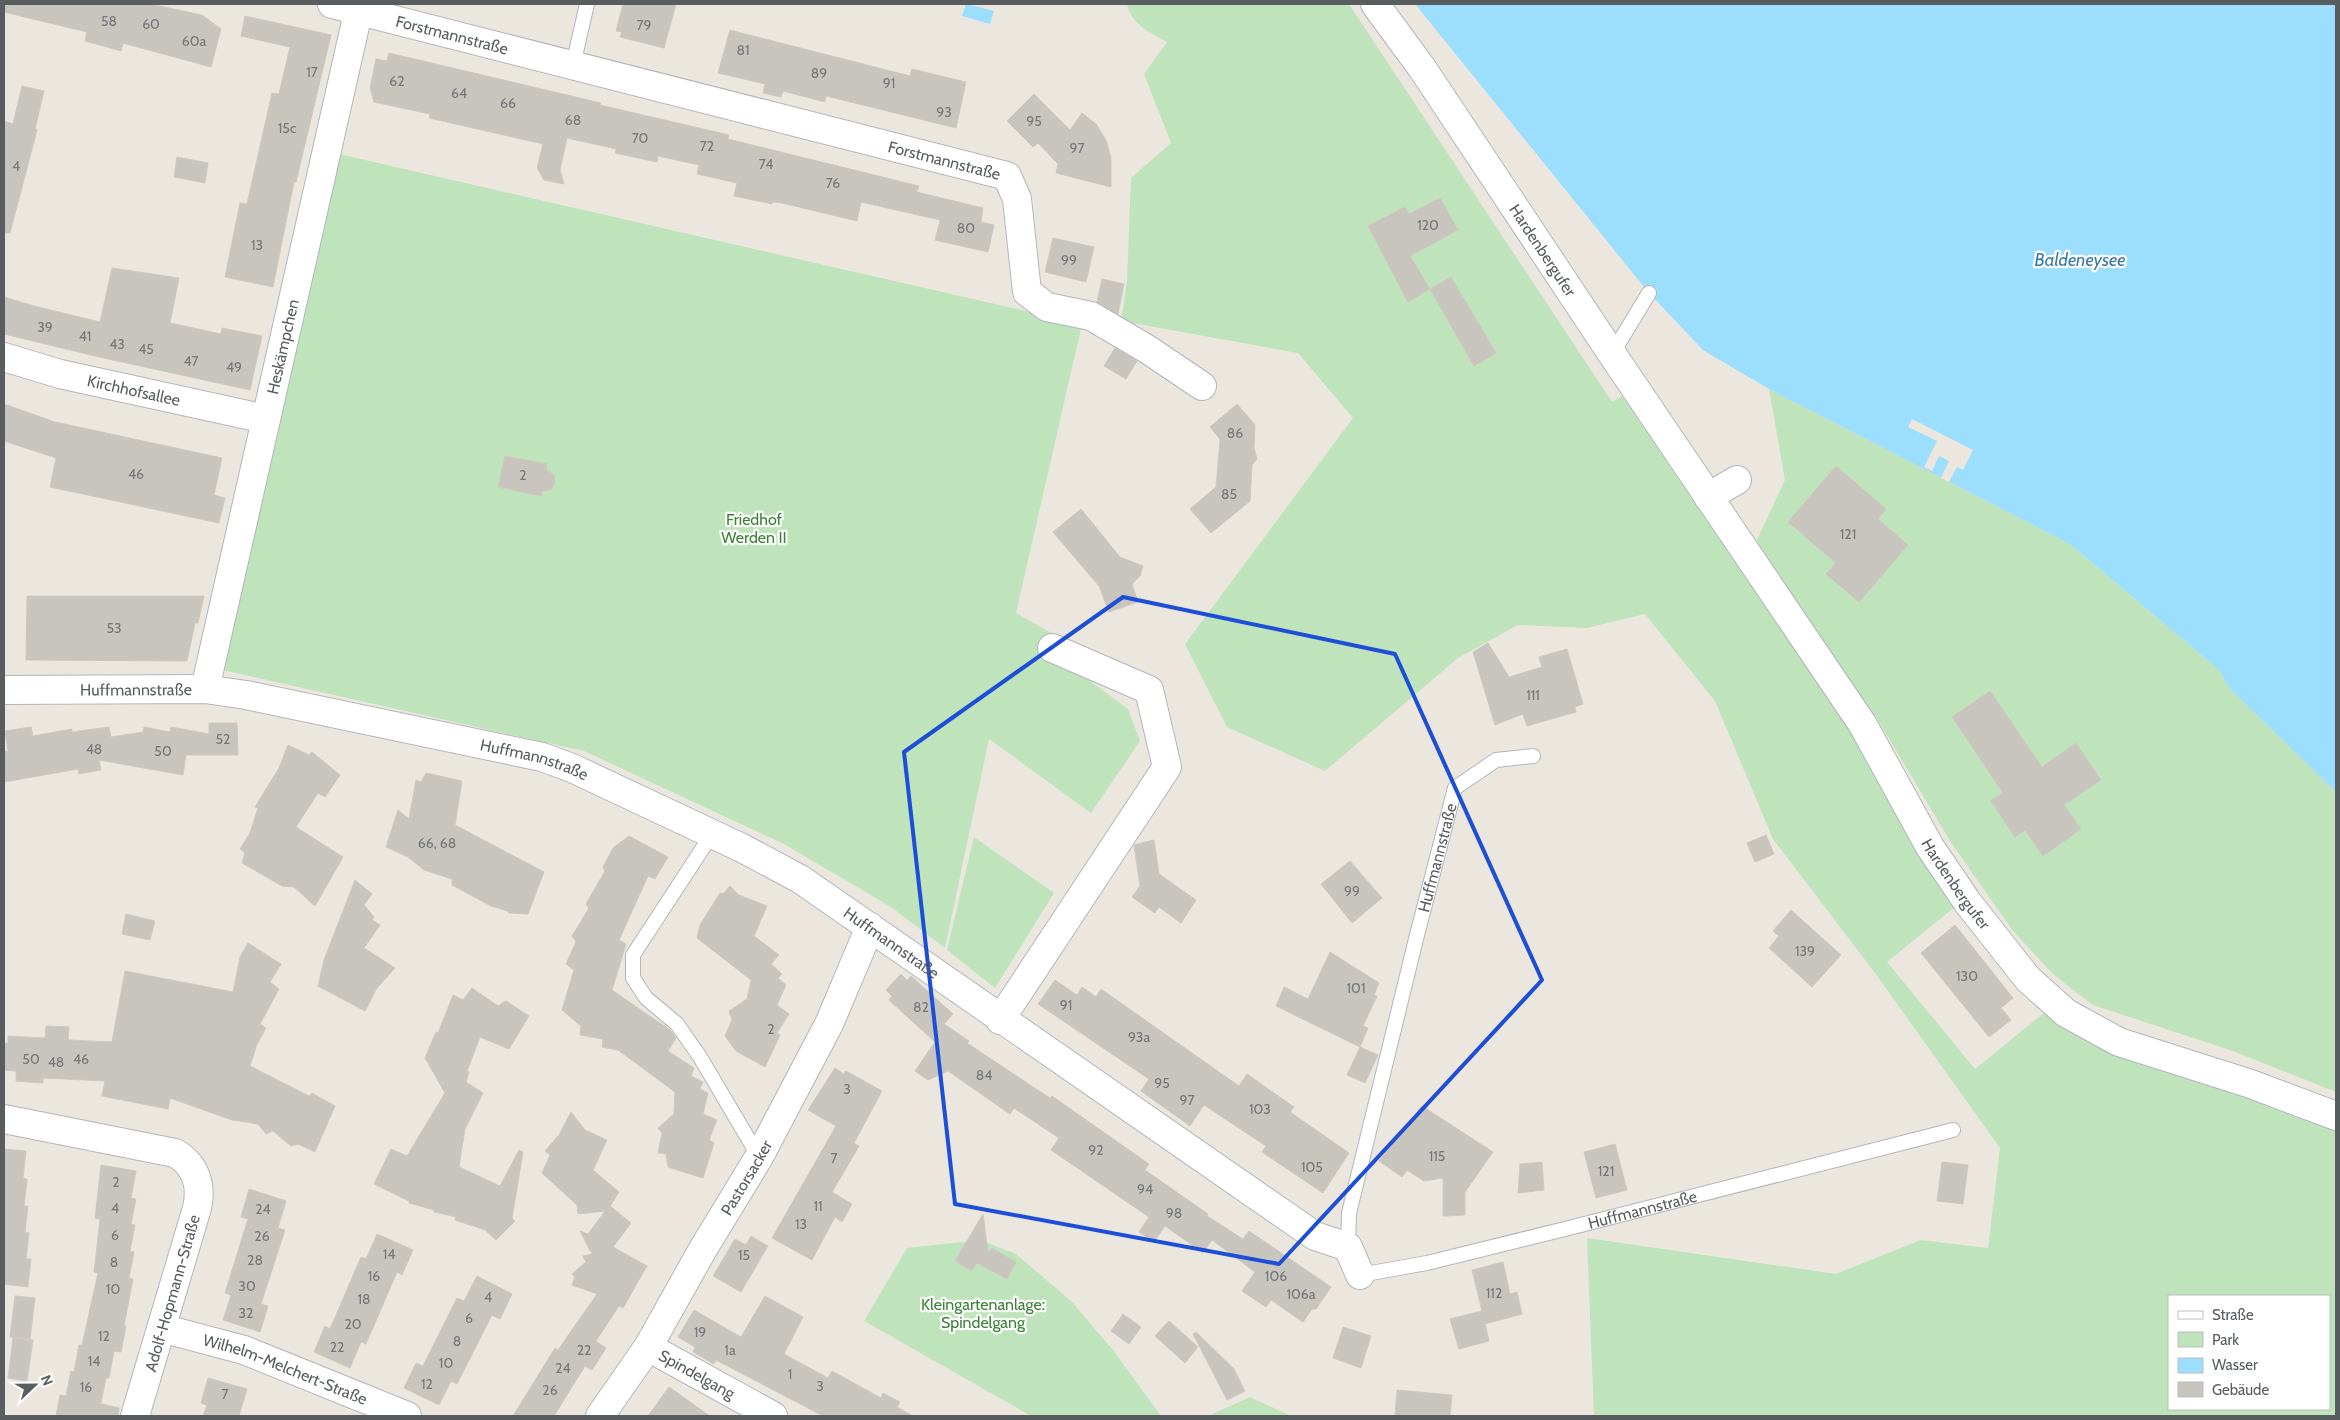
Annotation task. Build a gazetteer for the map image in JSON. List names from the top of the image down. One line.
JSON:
{"streets":{"street":["Forstmannstraße","Hardenbergufer","Heskämpchen","Kirchhofsallee","Huffmannstraße","Pastorsacker","Adolf-Hopmann-Straße","Wilhelm-Melchert-Straße","Spindelgang"]},"crossings":[["Forstmannstraße","Heskämpchen"],["Heskämpchen","Kirchhofsallee"],["Heskämpchen","Huffmannstraße"],["Huffmannstraße","Pastorsacker"],["Pastorsacker","Spindelgang"],["Adolf-Hopmann-Straße","Wilhelm-Melchert-Straße"]],"water":["Baldeneysee"],"parks":["Friedhof Werden II","Kleingartenanlage: Spindelgang"],"house_numbers":["58","60","79","60a","81","17","89","62","91","64","66","93","68","95","15c","70","72","97","74","4","76","120","80","13","99","39","41","43","45","47","49","86","46","2","85","121","53","111","52","48","50","66, 68","99","139","130","101","91","82","2","93a","50","46","48","84","95","3","97","103","92","115","7","105","121","2","94","11","4","24","98","13","6","26","14","15","28","8","16","106","30","10","112","106a","4","18","32","6","20","19","12","8","22","22","1a","14","10","24","1","12","3","16","26","7"],"legend":["Straße","Park","Wasser","Gebäude"],"north":"right"}
